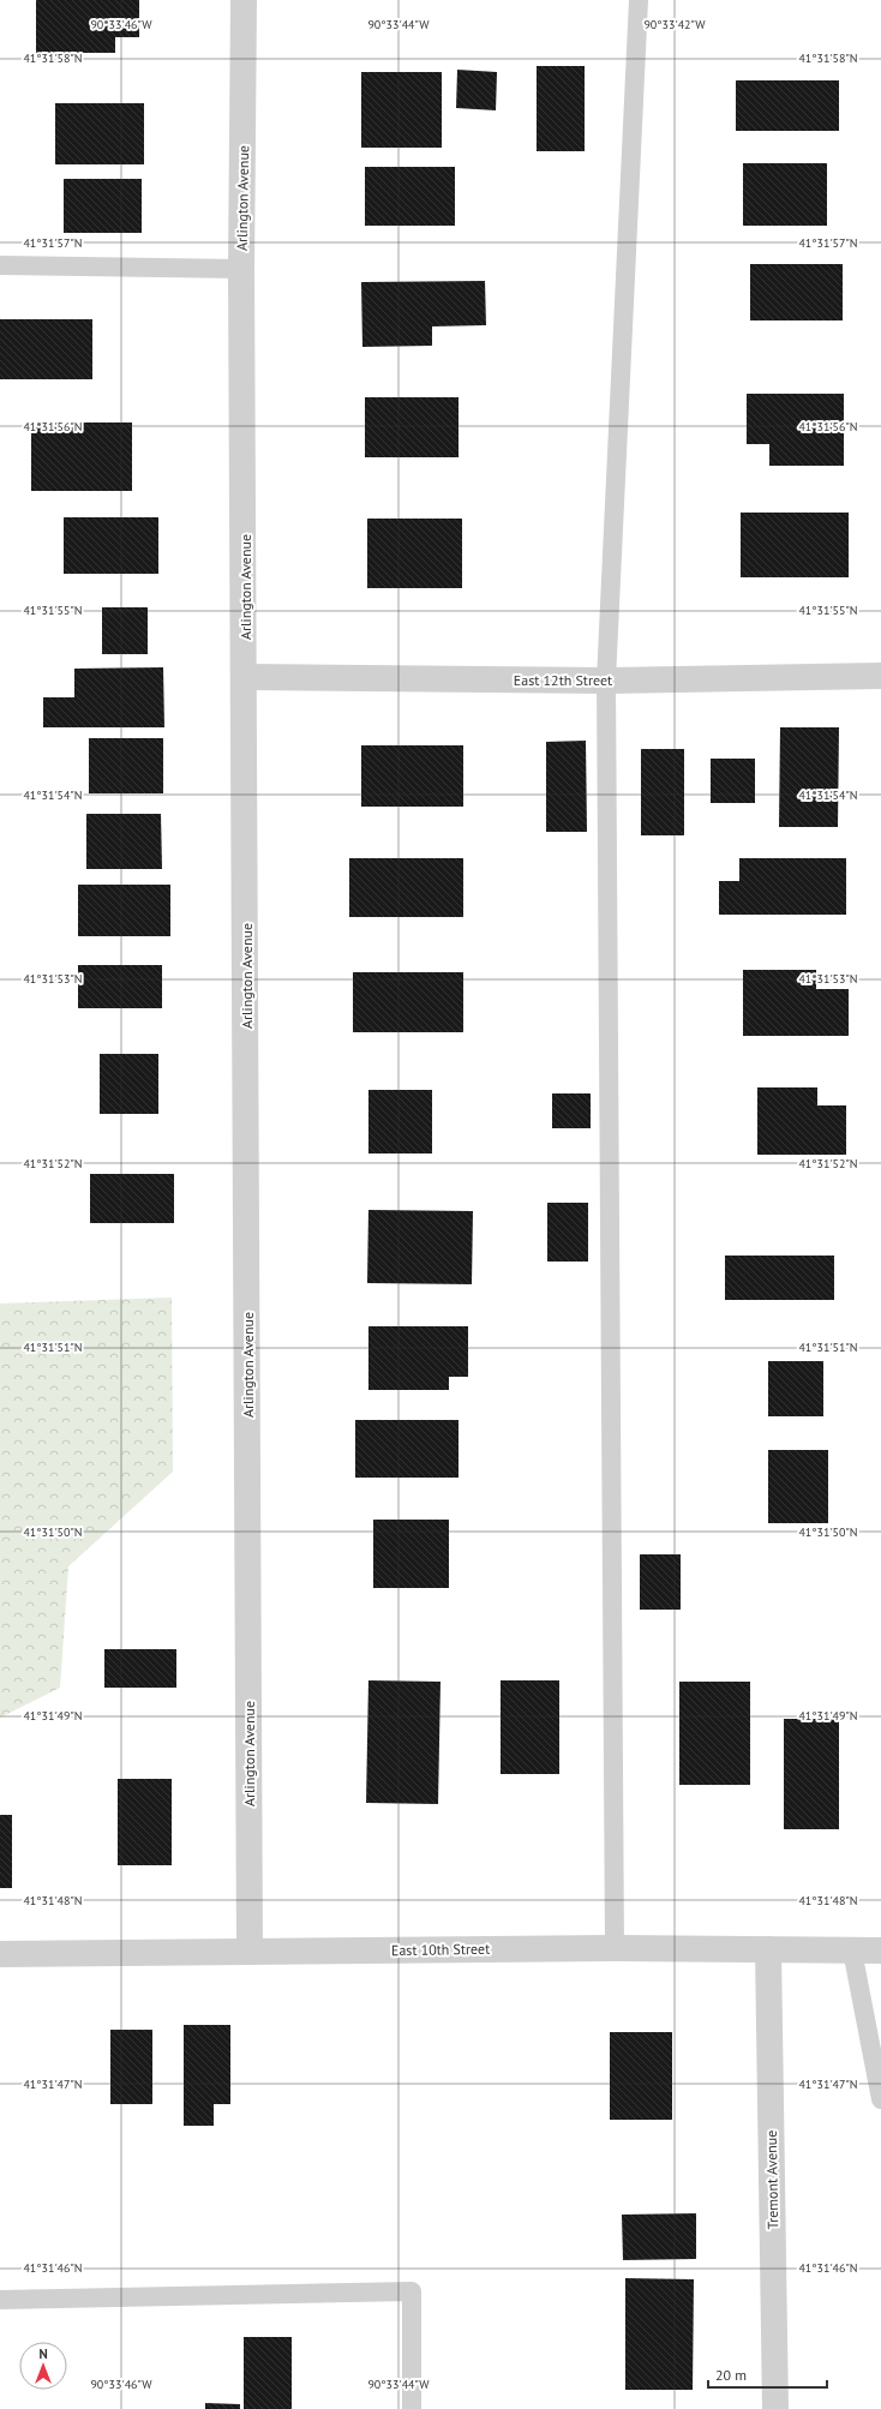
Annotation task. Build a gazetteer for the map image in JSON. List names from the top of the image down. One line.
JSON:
{"streets":{"street":["Arlington Avenue","East 12th Street","East 10th Street","Tremont Avenue"]},"crossings":[["Arlington Avenue","East 12th Street"],["Arlington Avenue","East 10th Street"],["East 10th Street","Tremont Avenue"]],"scale_bar":"20 m","north":"top","coordinates":["90°33'46\"W","90°33'44\"W","90°33'42\"W","41°31'58\"N","41°31'57\"N","41°31'56\"N","41°31'55\"N","41°31'54\"N","41°31'53\"N","41°31'52\"N","41°31'51\"N","41°31'50\"N","41°31'49\"N","41°31'48\"N","41°31'47\"N","41°31'46\"N"]}
